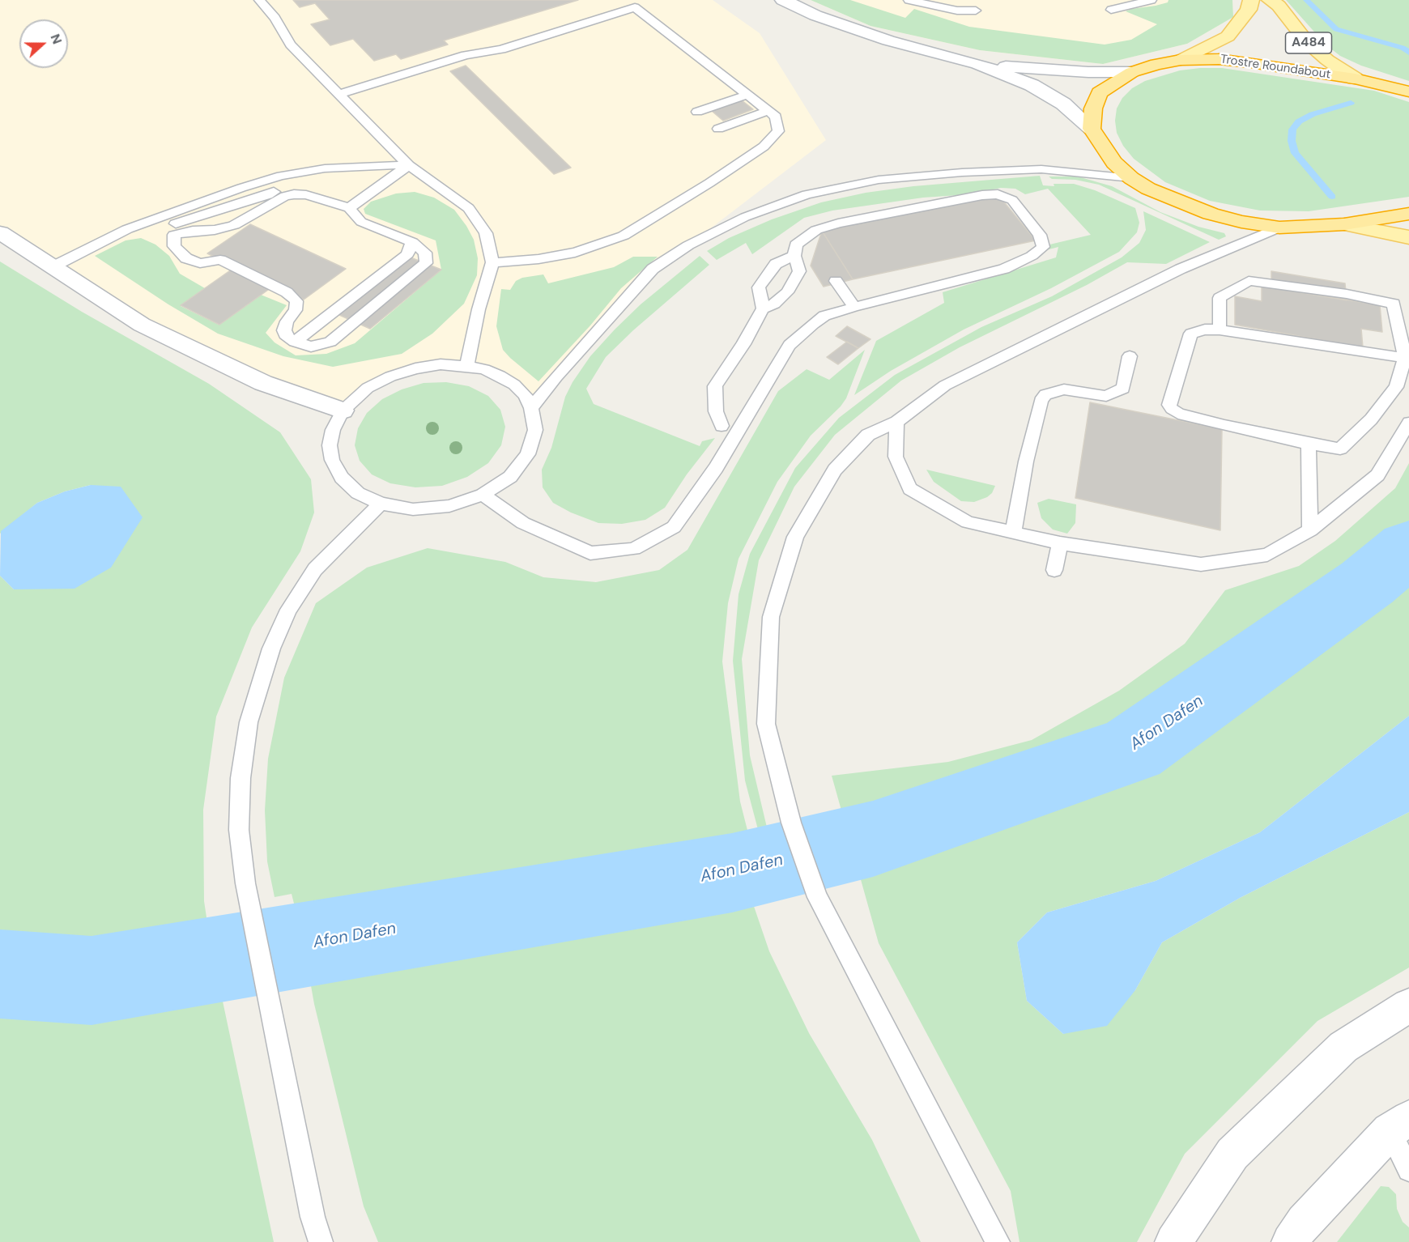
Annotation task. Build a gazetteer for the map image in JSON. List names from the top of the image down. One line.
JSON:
{"streets":{"highway":["Trostre Roundabout"],"main road":["A484"]},"crossings":[["A484","Trostre Roundabout"]],"water":["Afon Dafen"],"north":"right"}
